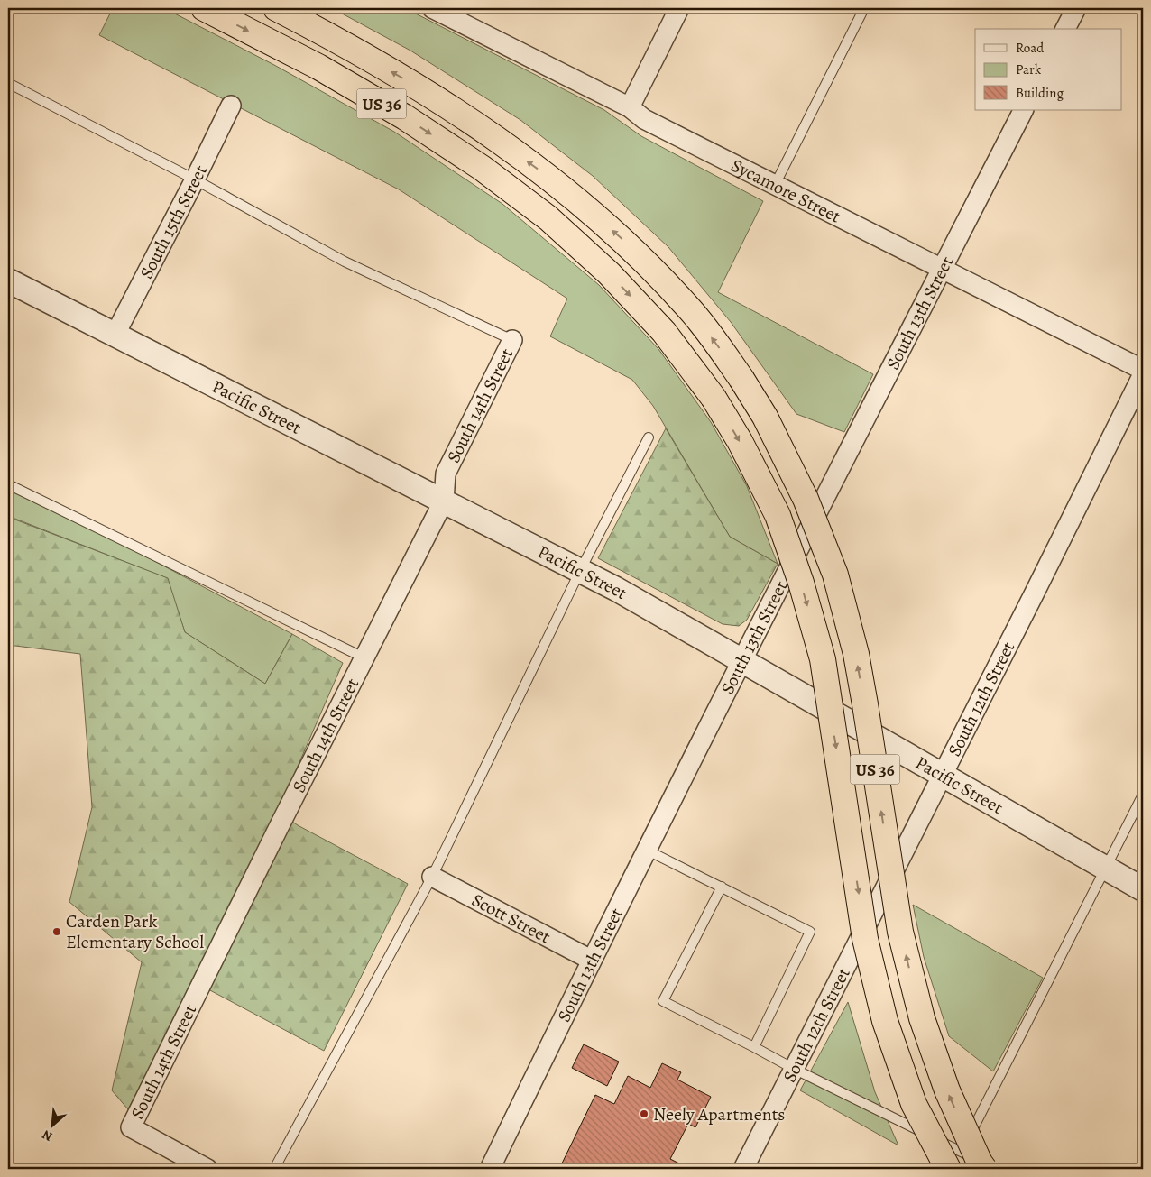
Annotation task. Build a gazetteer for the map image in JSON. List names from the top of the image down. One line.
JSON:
{"streets":{"highway":["US 36"],"street":["Sycamore Street","South 15th Street","South 13th Street","South 14th Street","Pacific Street","South 12th Street","Scott Street"]},"crossings":[["Sycamore Street","South 13th Street"],["South 15th Street","Pacific Street"],["South 13th Street","Pacific Street"],["South 13th Street","Scott Street"],["South 14th Street","Pacific Street"],["Pacific Street","South 12th Street"]],"places":["Carden Park Elementary School","Neely Apartments"],"legend":["Road","Park","Building"],"north":"bottom left"}
